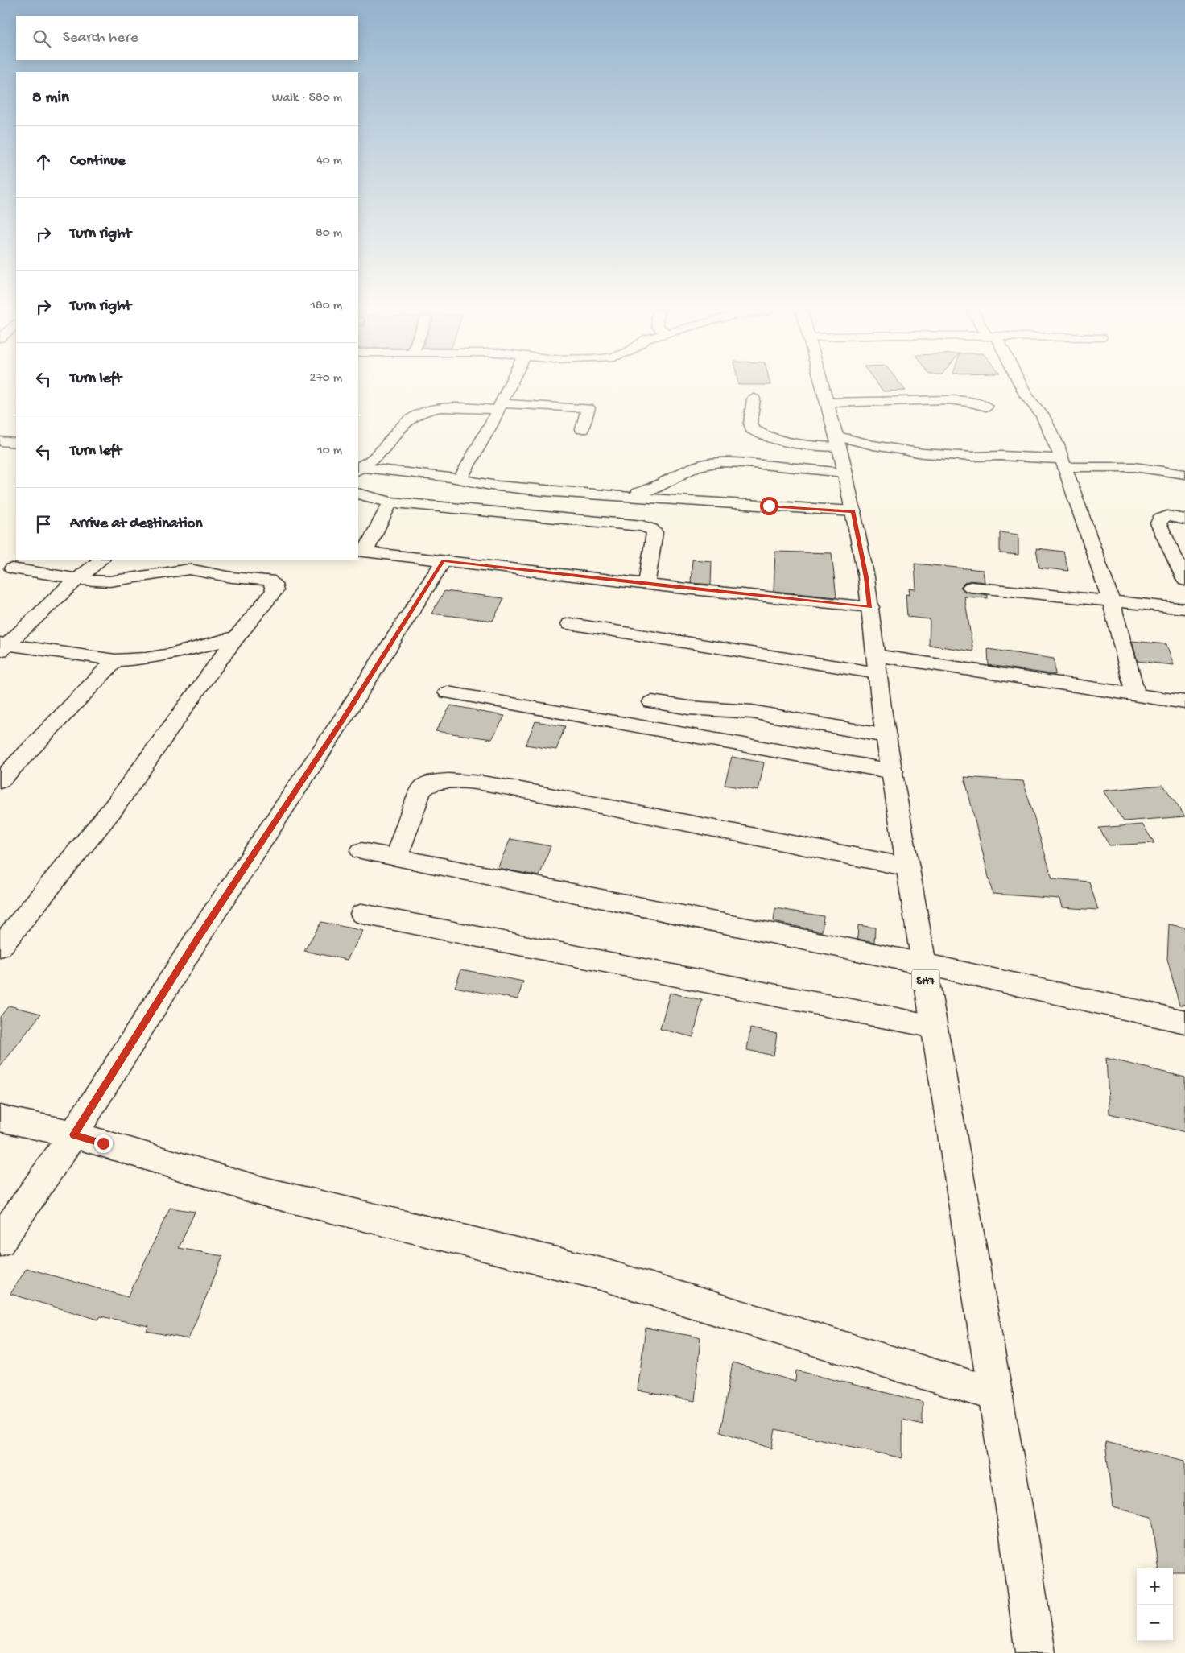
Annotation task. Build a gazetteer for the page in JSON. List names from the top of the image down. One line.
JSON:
{"streets":{"street":["SH7"]},"page":{"search":"Search here","heading":["8 min","Walk · 580 m"],"list":[["Continue","40 m"],["Turn right","80 m"],["Turn right","180 m"],["Turn left","270 m"],["Turn left","10 m"],"Arrive at destination"],"map_buttons":["+","−"]}}
